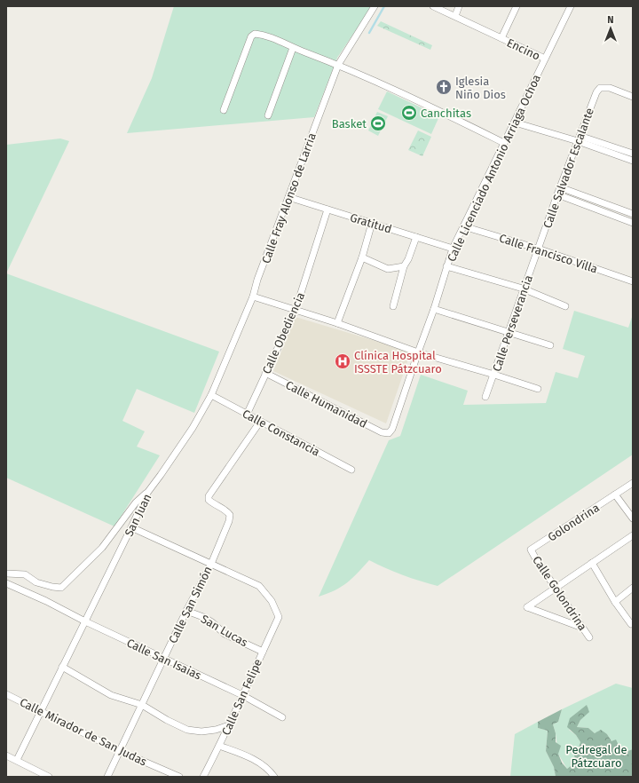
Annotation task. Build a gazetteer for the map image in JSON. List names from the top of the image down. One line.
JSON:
{"streets":{"street":["Encino","Calle Licenciado Antonio Arriaga Ochoa","Calle Salvador Escalante","Calle Fray Alonso de Larria","Gratitud","Calle Francisco Villa","Calle Perseverancia","Calle Obediencia","Calle Humanidad","Calle Constancia","San Juan","Golondrina","Calle Golondrina","Calle San Simón","San Lucas","Calle San Isaias","Calle San Felipe","Calle Mirador de San Judas"]},"crossings":[["Encino","Calle Licenciado Antonio Arriaga Ochoa"],["Calle Licenciado Antonio Arriaga Ochoa","Gratitud"],["Calle Licenciado Antonio Arriaga Ochoa","Calle Francisco Villa"],["Calle Licenciado Antonio Arriaga Ochoa","Calle Humanidad"],["Calle Salvador Escalante","Calle Francisco Villa"],["Calle Salvador Escalante","Calle Perseverancia"],["Calle Fray Alonso de Larria","Gratitud"],["Calle Fray Alonso de Larria","Calle Constancia"],["Calle Fray Alonso de Larria","San Juan"],["Gratitud","Calle Obediencia"],["Calle Francisco Villa","Calle Perseverancia"],["Calle Obediencia","Calle Humanidad"],["Calle Obediencia","Calle Constancia"],["Calle Constancia","San Juan"],["Calle Constancia","Calle San Simón"],["San Juan","Calle San Isaias"],["San Juan","Calle Mirador de San Judas"],["Golondrina","Calle Golondrina"],["Calle San Simón","San Lucas"],["Calle San Simón","Calle San Isaias"],["Calle San Simón","Calle San Felipe"],["Calle San Simón","Calle Mirador de San Judas"],["San Lucas","Calle San Felipe"],["Calle San Isaias","Calle San Felipe"]],"parks":["Pedregal de Pátzcuaro"],"places":{"church":["Iglesia Niño Dios"],"sports":["Canchitas","Basket"],"hospital":["Clínica Hospital ISSSTE Pátzcuaro"]},"north":"top"}
